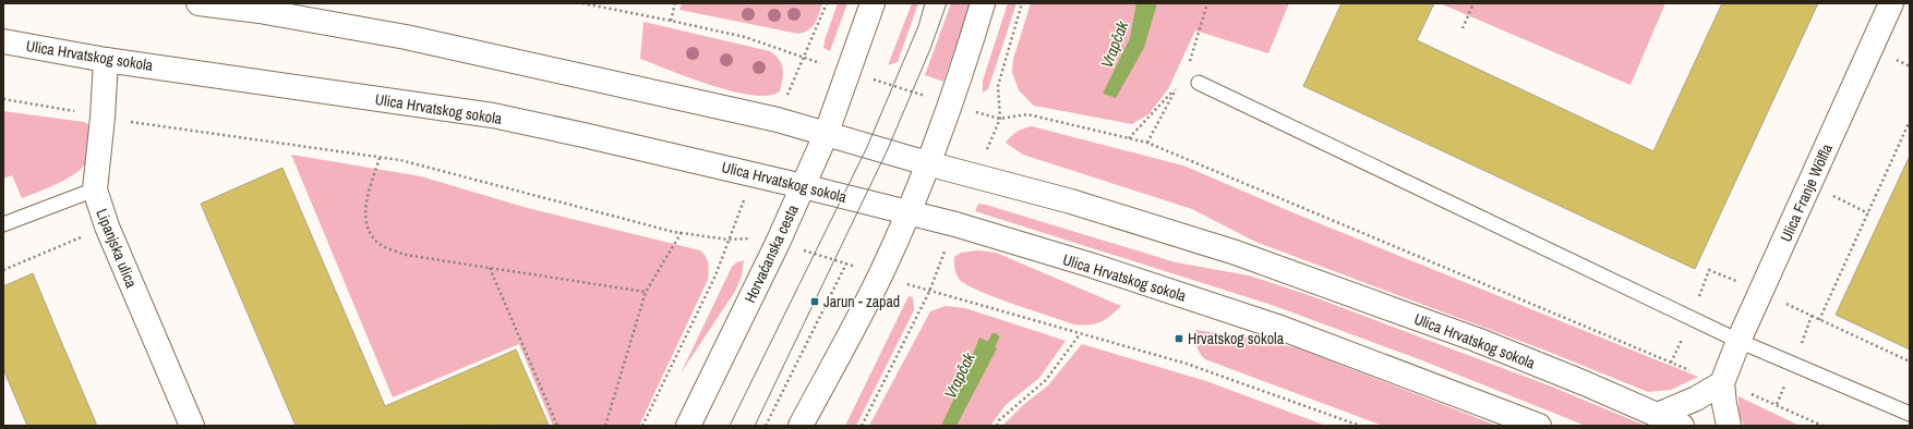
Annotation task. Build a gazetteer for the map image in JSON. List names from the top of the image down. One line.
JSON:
{"streets":{"street":["Ulica Hrvatskog sokola","Ulica Franje Wölfla","Lipanjska ulica","Horvaćanska cesta"]},"crossings":[["Ulica Hrvatskog sokola","Lipanjska ulica"],["Ulica Hrvatskog sokola","Horvaćanska cesta"]],"water":["Vrapčak"],"places":{"transit":["Jarun - zapad","Hrvatskog sokola"]}}
